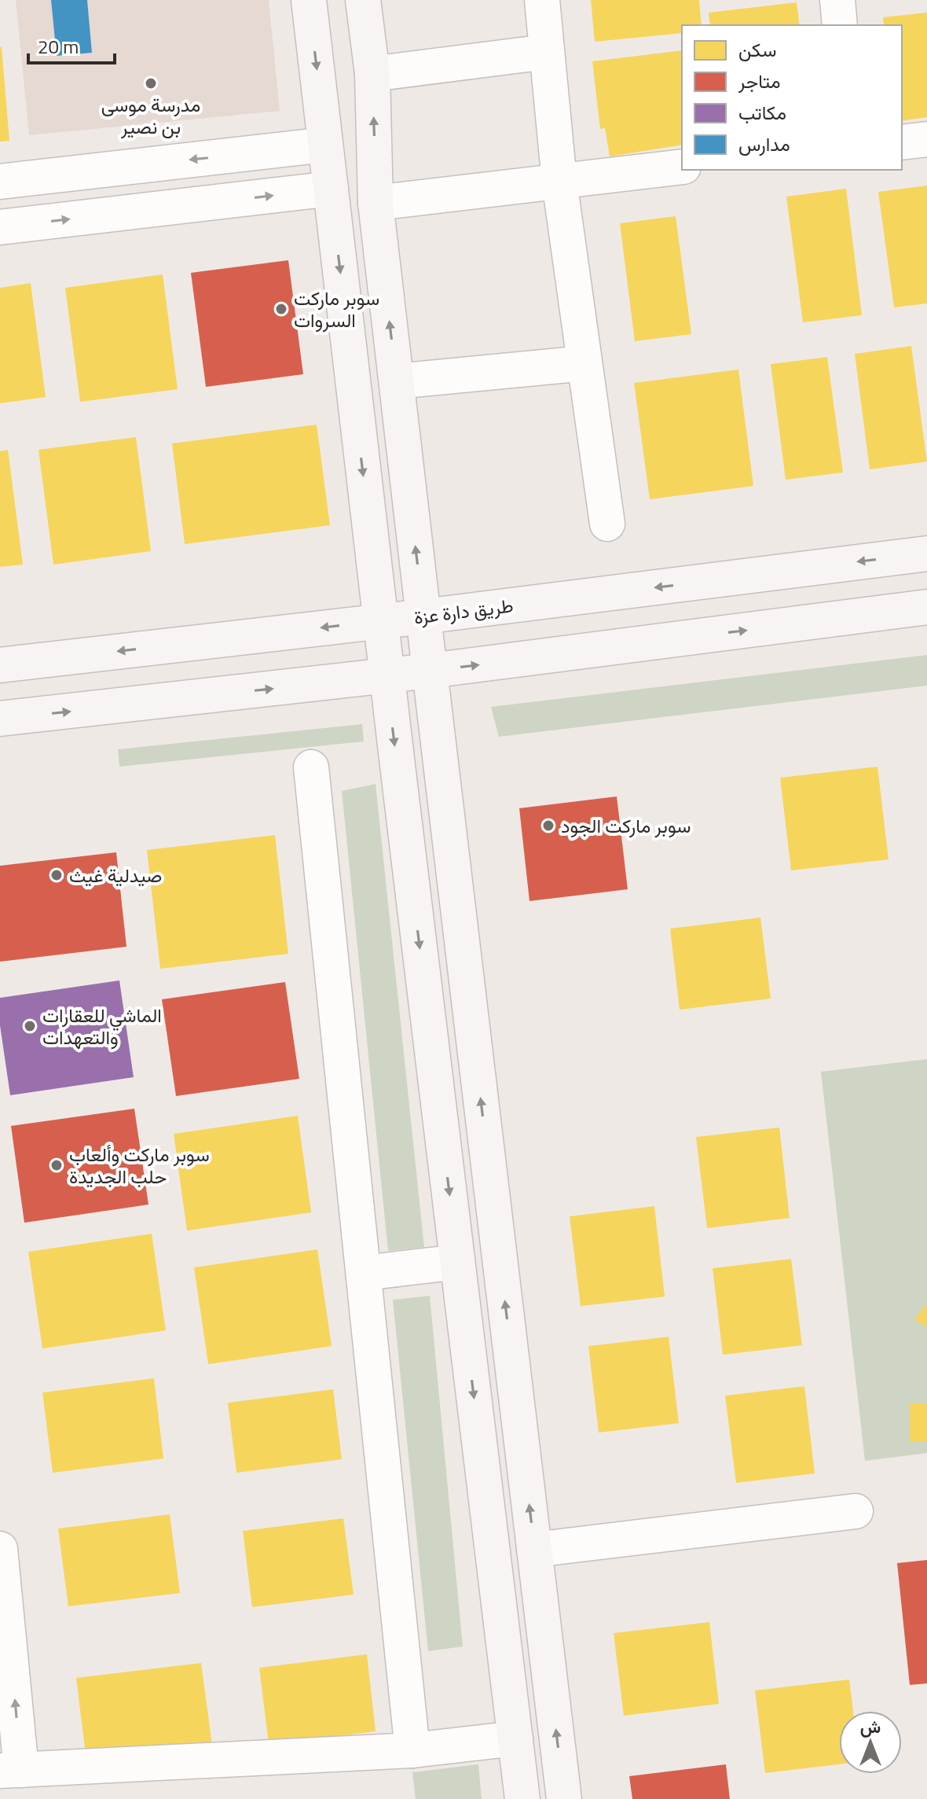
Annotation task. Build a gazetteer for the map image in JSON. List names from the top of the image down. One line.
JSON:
{"streets":{"street":["طريق دارة عزة"]},"places":["مدرسة موسى بن نصير","سوبر ماركت السروات","سوبر ماركت الجود","صيدلية غيث","الماشي للعقارات والتعهدات","سوبر ماركت وألعاب حلب الجديدة"],"legend":["سكن","متاجر","مكاتب","مدارس"],"scale_bar":"20 m","north":"top"}
